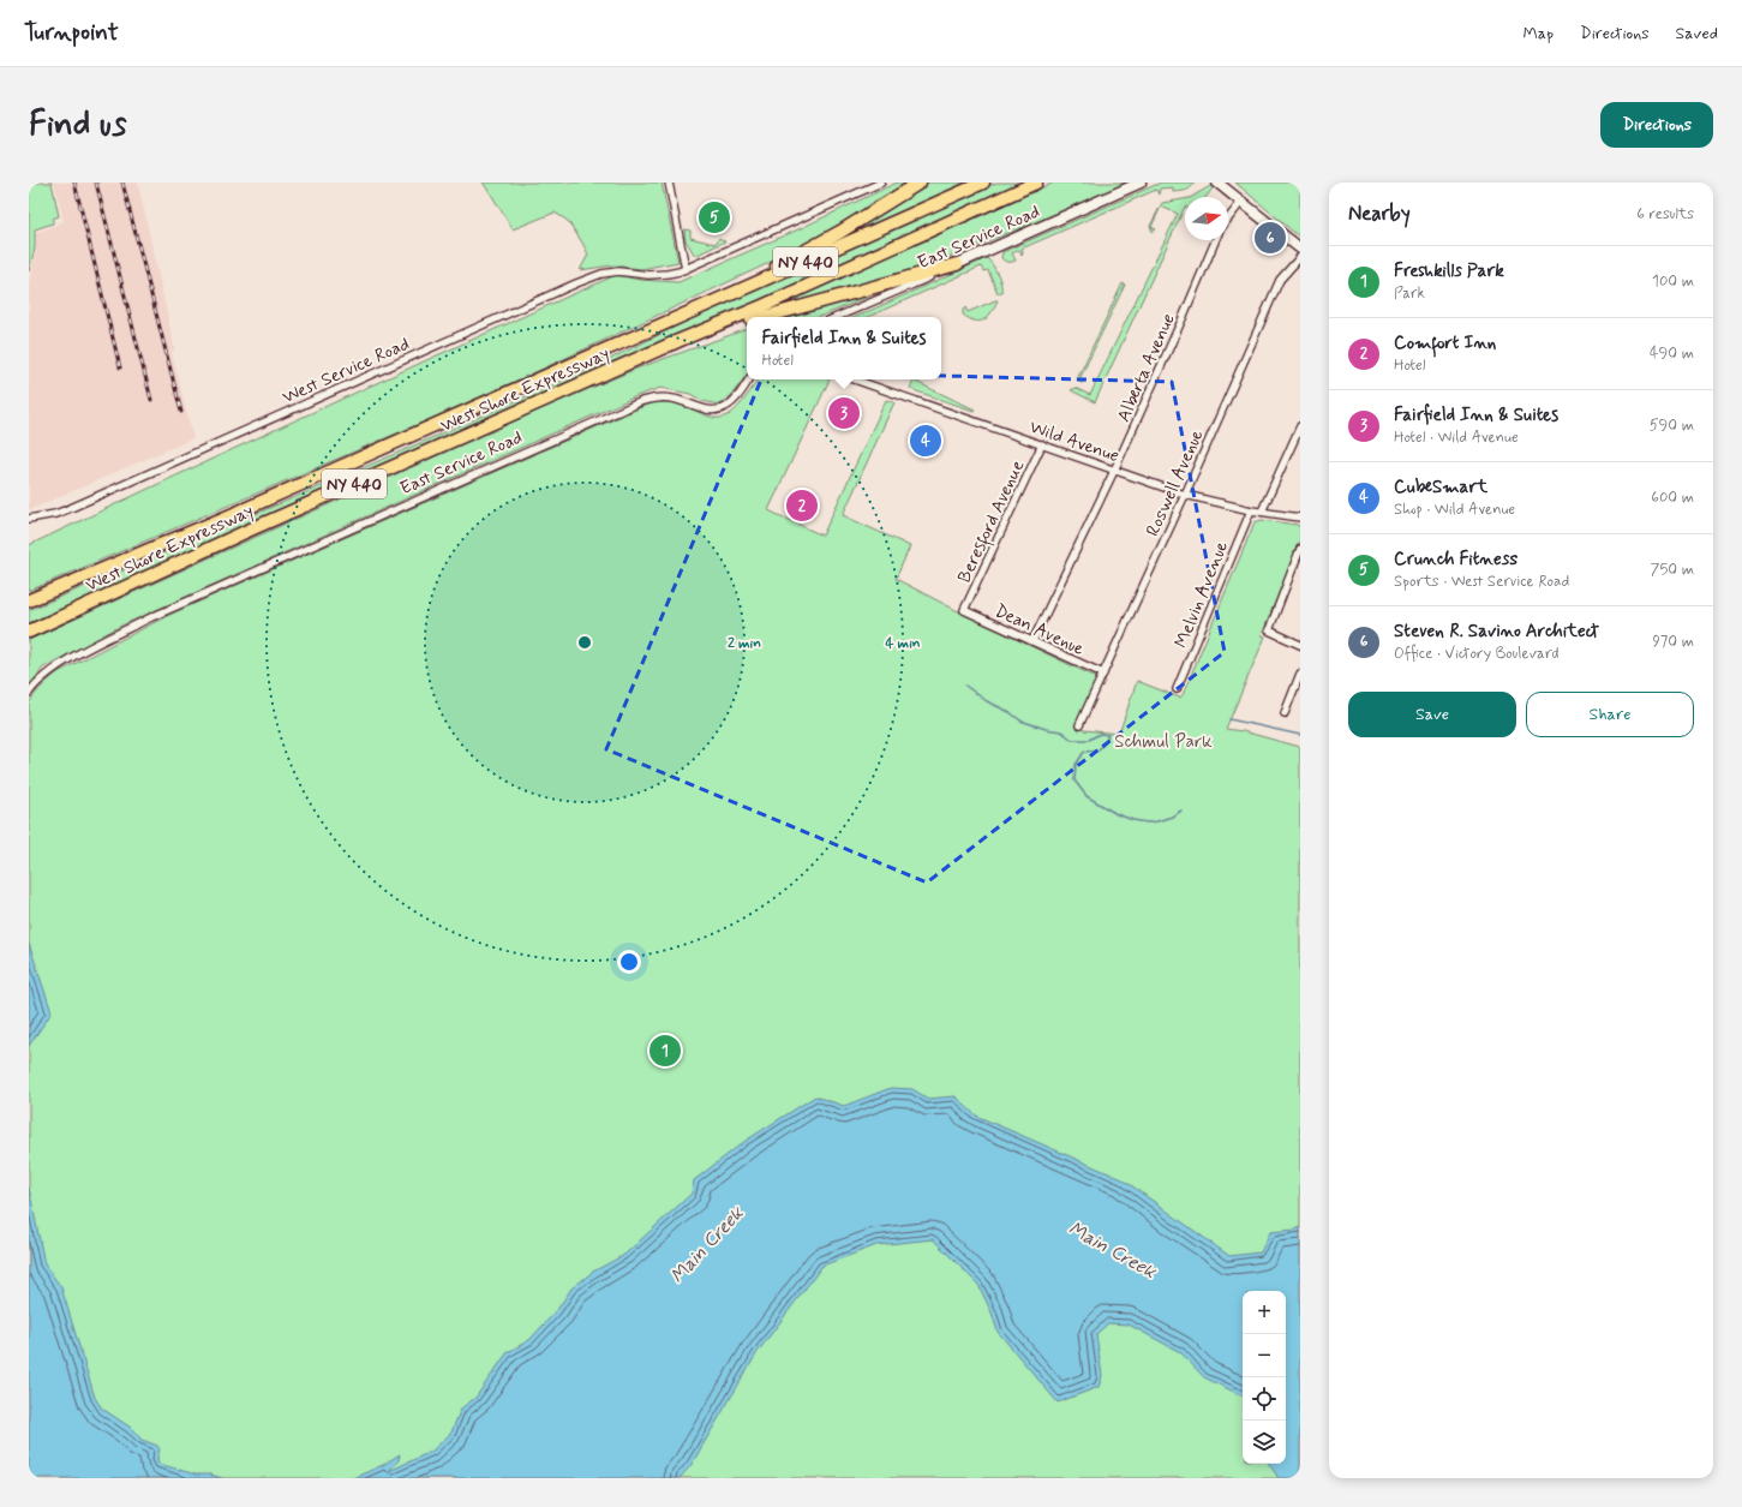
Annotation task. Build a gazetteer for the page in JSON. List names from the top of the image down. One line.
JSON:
{"streets":{"highway":["NY 440","West Shore Expressway"],"main road":["East Service Road"],"street":["Alberta Avenue","West Service Road","Wild Avenue","Roswell Avenue","Beresford Avenue","Melvin Avenue","Dean Avenue"]},"crossings":[["Alberta Avenue","Wild Avenue"],["Alberta Avenue","Dean Avenue"],["Wild Avenue","Roswell Avenue"],["Wild Avenue","Beresford Avenue"],["Wild Avenue","Melvin Avenue"],["Roswell Avenue","Dean Avenue"],["Beresford Avenue","Dean Avenue"]],"water":["Main Creek"],"parks":["Schmul Park"],"north":"right","page":{"header":"Turnpoint","nav":["Map","Directions","Saved"],"buttons":["Directions",["Save","Share"]],"title":"Find us","heading":["Nearby","6 results"],"pins":["5","6","3","4","2","1"],"list":[{"mark":"1","name":"Freshkills Park","note":"Park","value":"100 m"},{"mark":"2","name":"Comfort Inn","note":"Hotel","value":"490 m"},{"mark":"3","name":"Fairfield Inn & Suites","note":"Hotel · Wild Avenue","value":"590 m"},{"mark":"4","name":"CubeSmart","note":"Shop · Wild Avenue","value":"600 m"},{"mark":"5","name":"Crunch Fitness","note":"Sports · West Service Road","value":"750 m"},{"mark":"6","name":"Steven R. Savino Architect","note":"Office · Victory Boulevard","value":"970 m"}],"popup":["Fairfield Inn & Suites","Hotel"],"map_buttons":["+","−"]},"rings":["2 min","4 min"]}
